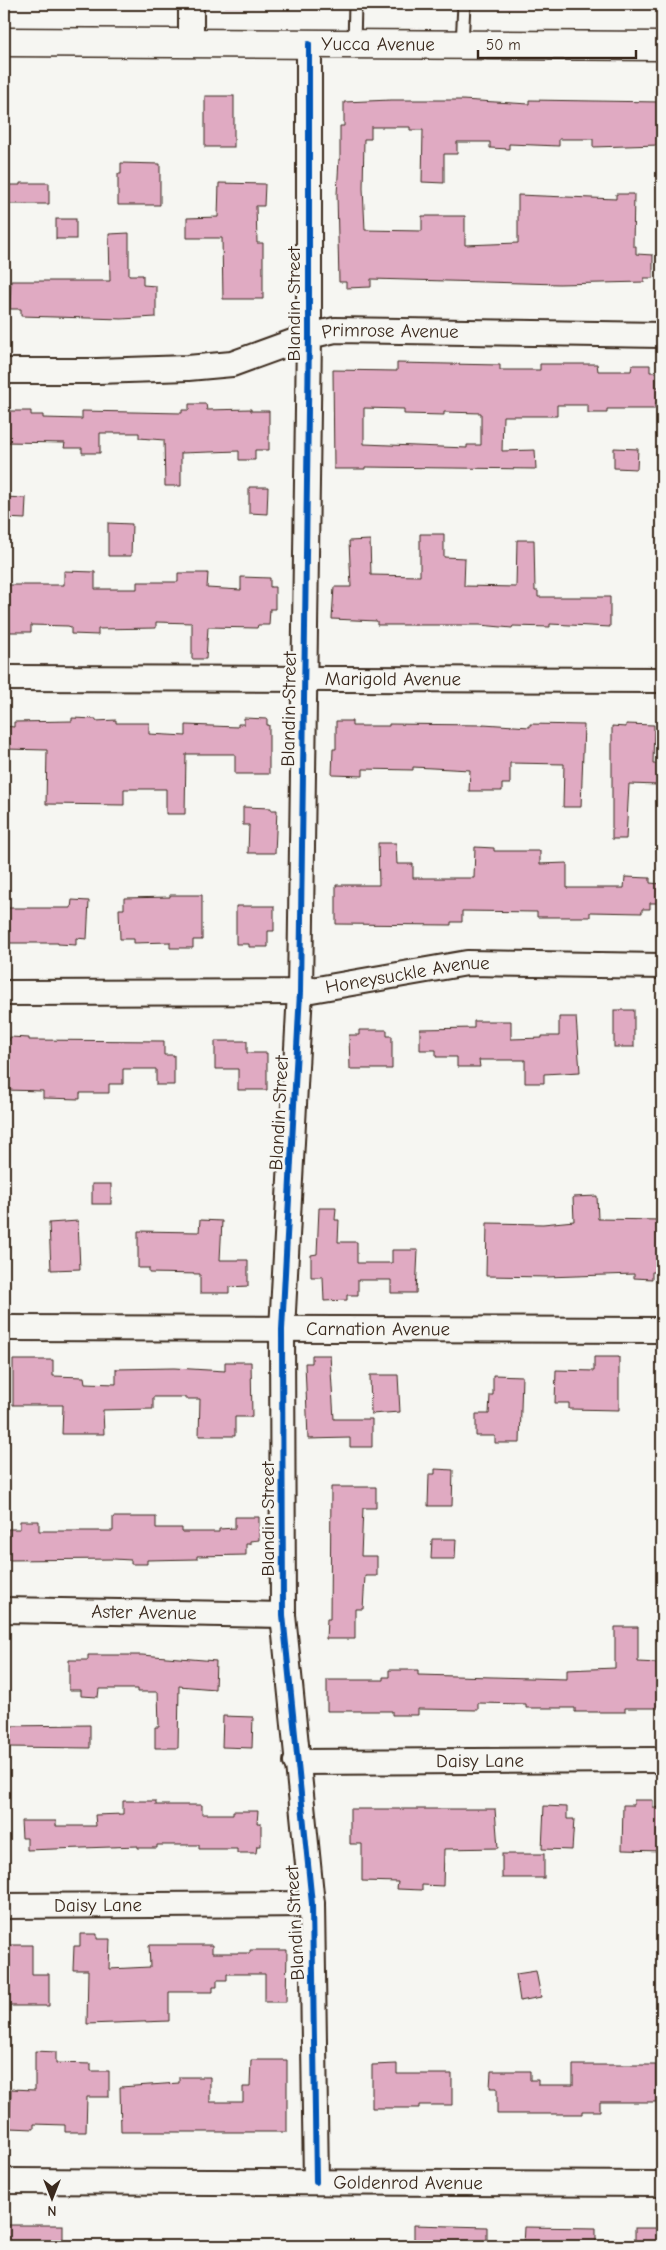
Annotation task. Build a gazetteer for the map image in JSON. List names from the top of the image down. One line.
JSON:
{"streets":{"street":["Yucca Avenue","Blandin Street","Primrose Avenue","Marigold Avenue","Honeysuckle Avenue","Carnation Avenue","Aster Avenue","Daisy Lane","Goldenrod Avenue"]},"crossings":[["Yucca Avenue","Blandin Street"],["Blandin Street","Primrose Avenue"],["Blandin Street","Marigold Avenue"],["Blandin Street","Honeysuckle Avenue"],["Blandin Street","Carnation Avenue"],["Blandin Street","Aster Avenue"],["Blandin Street","Daisy Lane"],["Blandin Street","Goldenrod Avenue"]],"scale_bar":"50 m","north":"bottom"}
